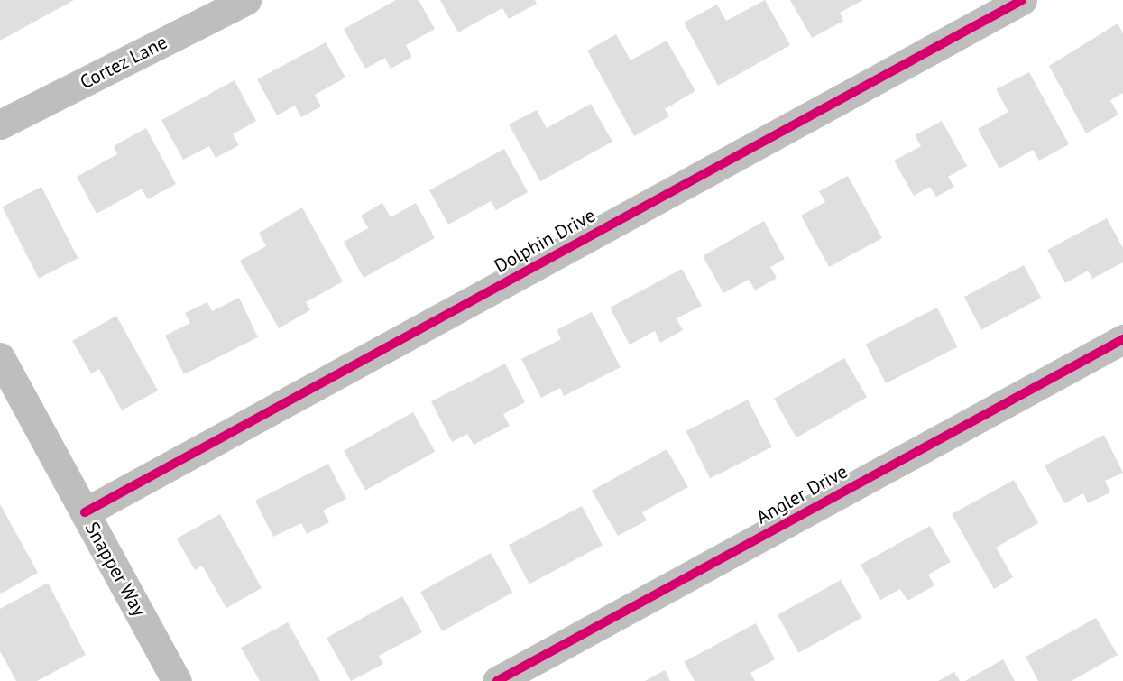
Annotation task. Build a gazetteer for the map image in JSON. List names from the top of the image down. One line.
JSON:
{"streets":{"street":["Cortez Lane","Dolphin Drive","Angler Drive","Snapper Way"]},"crossings":[["Dolphin Drive","Snapper Way"]]}
